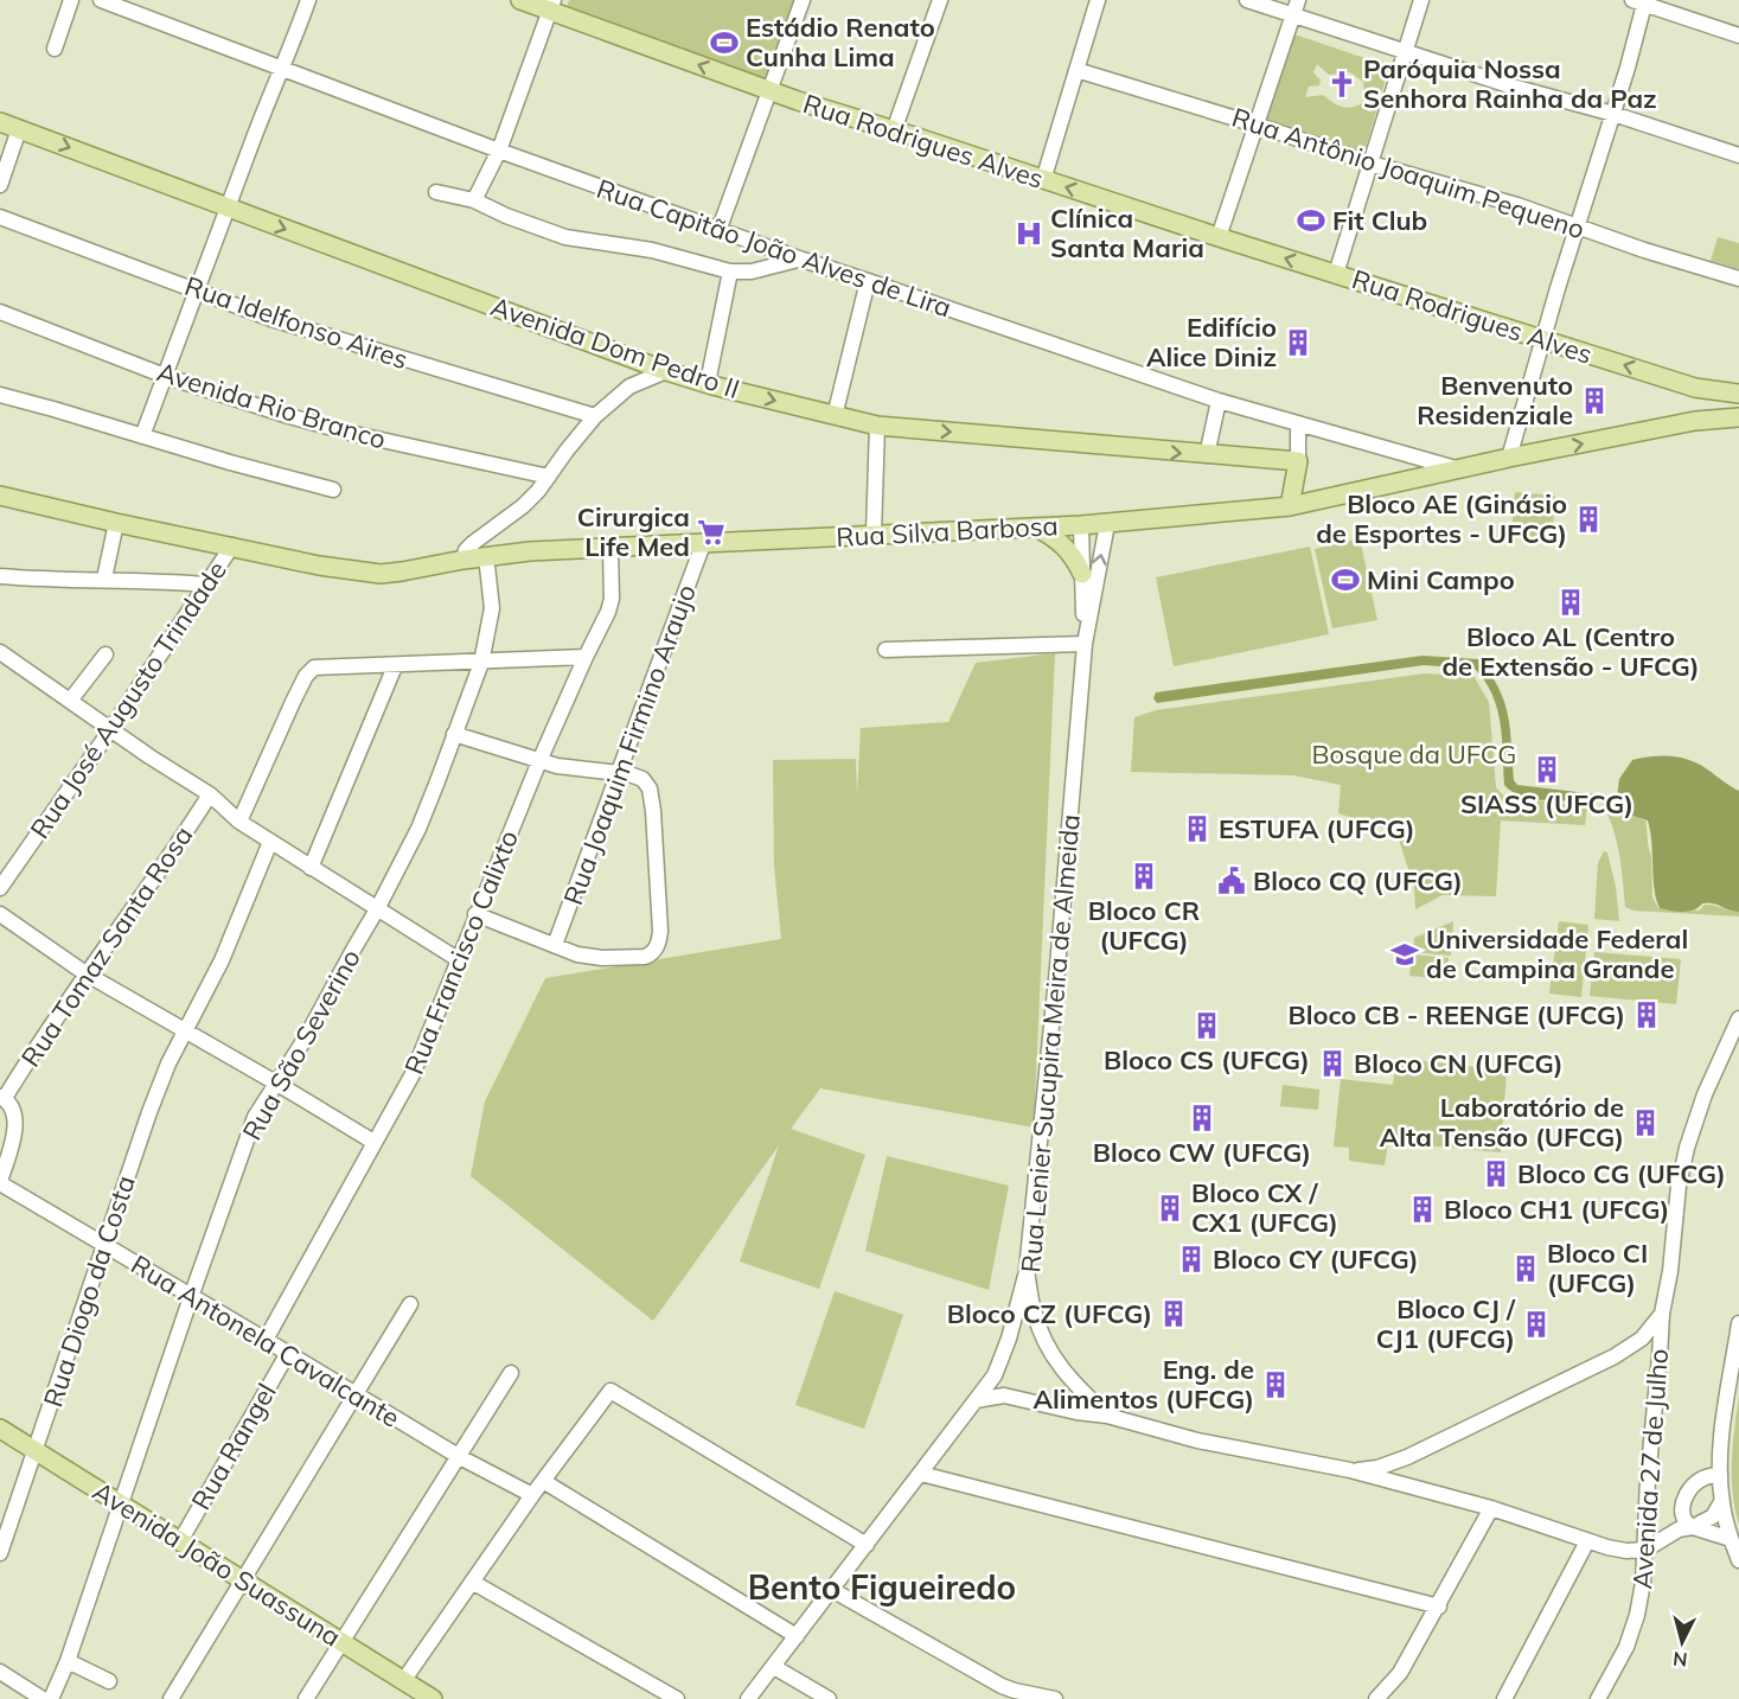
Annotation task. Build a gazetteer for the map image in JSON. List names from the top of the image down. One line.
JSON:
{"streets":{"main road":["Rua Rodrigues Alves","Avenida Dom Pedro II","Rua Silva Barbosa","Avenida João Suassuna"],"street":["Rua Antônio Joaquim Pequeno","Rua Capitão João Alves de Lira","Rua Idelfonso Aires","Avenida Rio Branco","Rua José Augusto Trindade","Rua Joaquim Firmino Araujo","Rua Tomaz Santa Rosa","Rua Francisco Calixto","Rua Lenier Sucupira Meira de Almeida","Rua São Severino","Rua Diogo da Costa","Rua Antonela Cavalcante","Rua Rangel","Avenida 27 de Julho"]},"crossings":[["Rua Capitão João Alves de Lira","Rua Silva Barbosa"],["Rua Silva Barbosa","Rua José Augusto Trindade"],["Rua Silva Barbosa","Rua Joaquim Firmino Araujo"],["Rua Silva Barbosa","Rua Francisco Calixto"],["Rua Silva Barbosa","Rua Lenier Sucupira Meira de Almeida"],["Rua Silva Barbosa","Rua São Severino"],["Rua Francisco Calixto","Rua Antonela Cavalcante"],["Rua São Severino","Rua Antonela Cavalcante"],["Rua São Severino","Avenida João Suassuna"],["Rua Diogo da Costa","Rua Antonela Cavalcante"],["Rua Diogo da Costa","Avenida João Suassuna"],["Rua Antonela Cavalcante","Rua Rangel"],["Rua Rangel","Avenida João Suassuna"]],"one_way":["Rua Rodrigues Alves","Avenida Dom Pedro II"],"districts":["Bento Figueiredo"],"parks":["Bosque da UFCG"],"places":{"sports":["Estádio Renato Cunha Lima","Fit Club","Mini Campo"],"church":["Paróquia Nossa Senhora Rainha da Paz"],"hospital":["Clínica Santa Maria"],"building":["Edifício Alice Diniz","Benvenuto Residenziale","Bloco AE (Ginásio de Esportes - UFCG)","Bloco AL (Centro de Extensão - UFCG)","SIASS (UFCG)","ESTUFA (UFCG)","Bloco CR (UFCG)","Bloco CB - REENGE (UFCG)","Bloco CS (UFCG)","Bloco CN (UFCG)","Bloco CW (UFCG)","Laboratório de Alta Tensão (UFCG)","Bloco CG (UFCG)","Bloco CX / CX1 (UFCG)","Bloco CH1 (UFCG)","Bloco CY (UFCG)","Bloco CI (UFCG)","Bloco CZ (UFCG)","Bloco CJ / CJ1 (UFCG)","Eng. de Alimentos (UFCG)"],"supermarket":["Cirurgica Life Med"],"public building":["Bloco CQ (UFCG)"],"school or university":["Universidade Federal de Campina Grande"]},"north":"bottom"}
